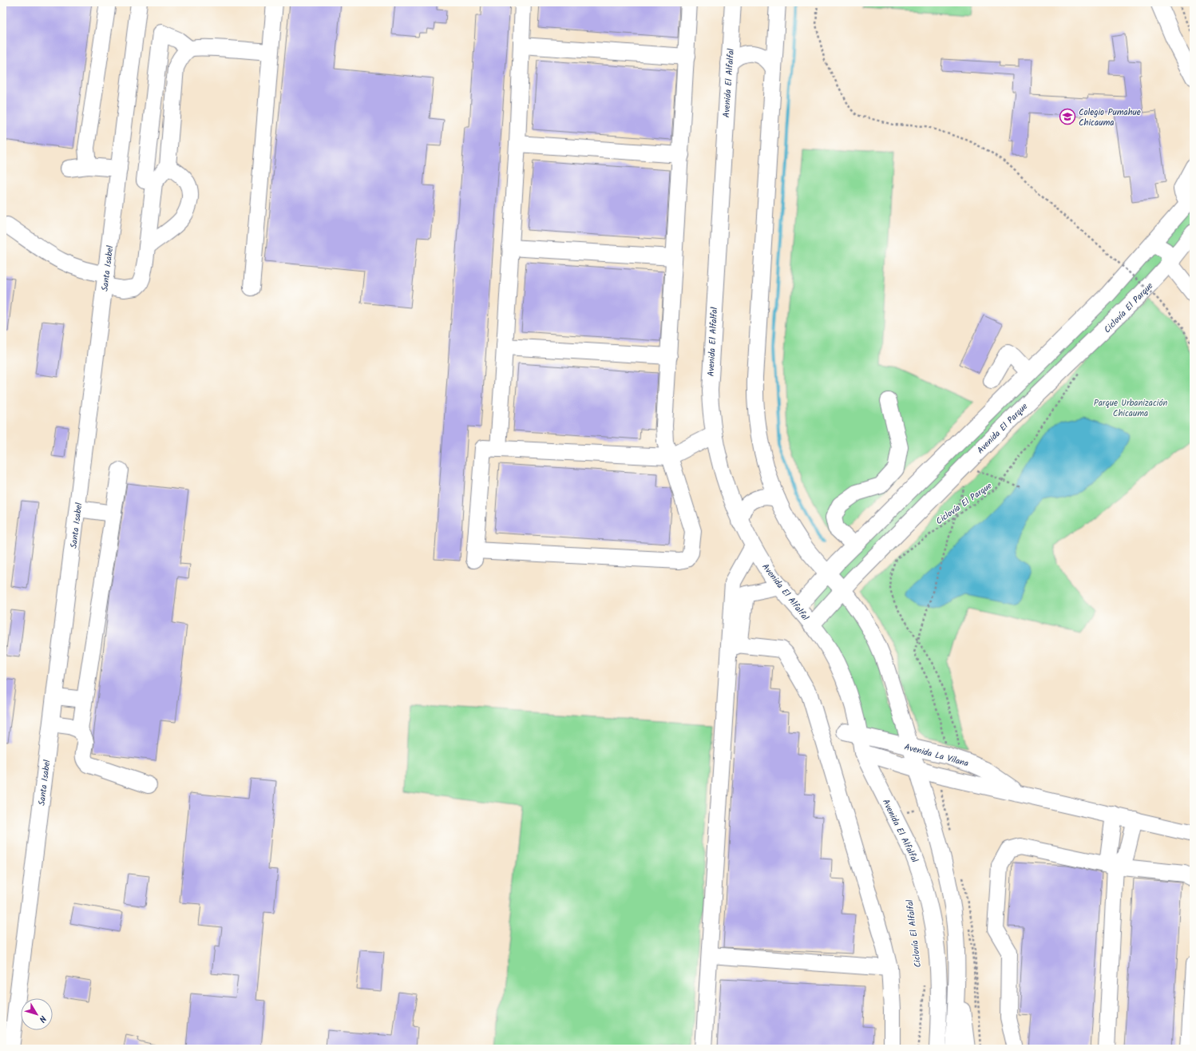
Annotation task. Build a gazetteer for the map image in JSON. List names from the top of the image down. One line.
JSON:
{"streets":{"street":["Avenida El Alfalfal","Santa Isabel","Avenida El Parque","Avenida La Vilana"],"path":["Ciclovía El Parque"]},"crossings":[["Avenida El Alfalfal","Avenida El Parque"],["Avenida El Alfalfal","Avenida La Vilana"],["Ciclovía El Parque","Avenida La Vilana"]],"parks":["Parque Urbanización Chicauma"],"places":{"school or university":["Colegio Pumahue Chicauma"]},"north":"bottom right"}
